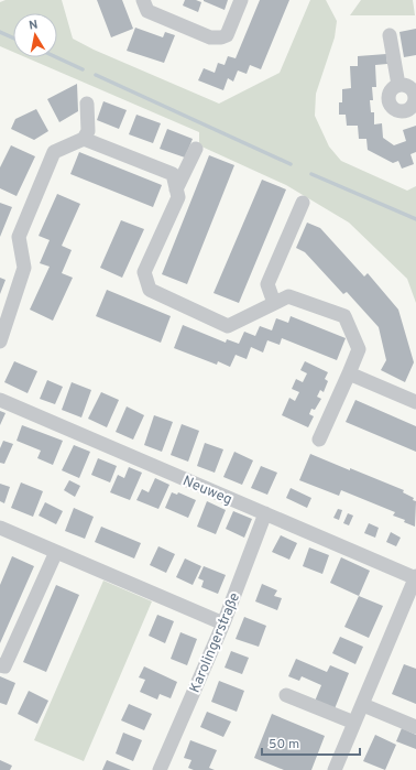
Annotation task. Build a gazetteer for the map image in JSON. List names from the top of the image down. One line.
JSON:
{"streets":{"street":["Neuweg","Karolingerstraße"]},"crossings":[["Neuweg","Karolingerstraße"]],"scale_bar":"50 m","north":"top"}
